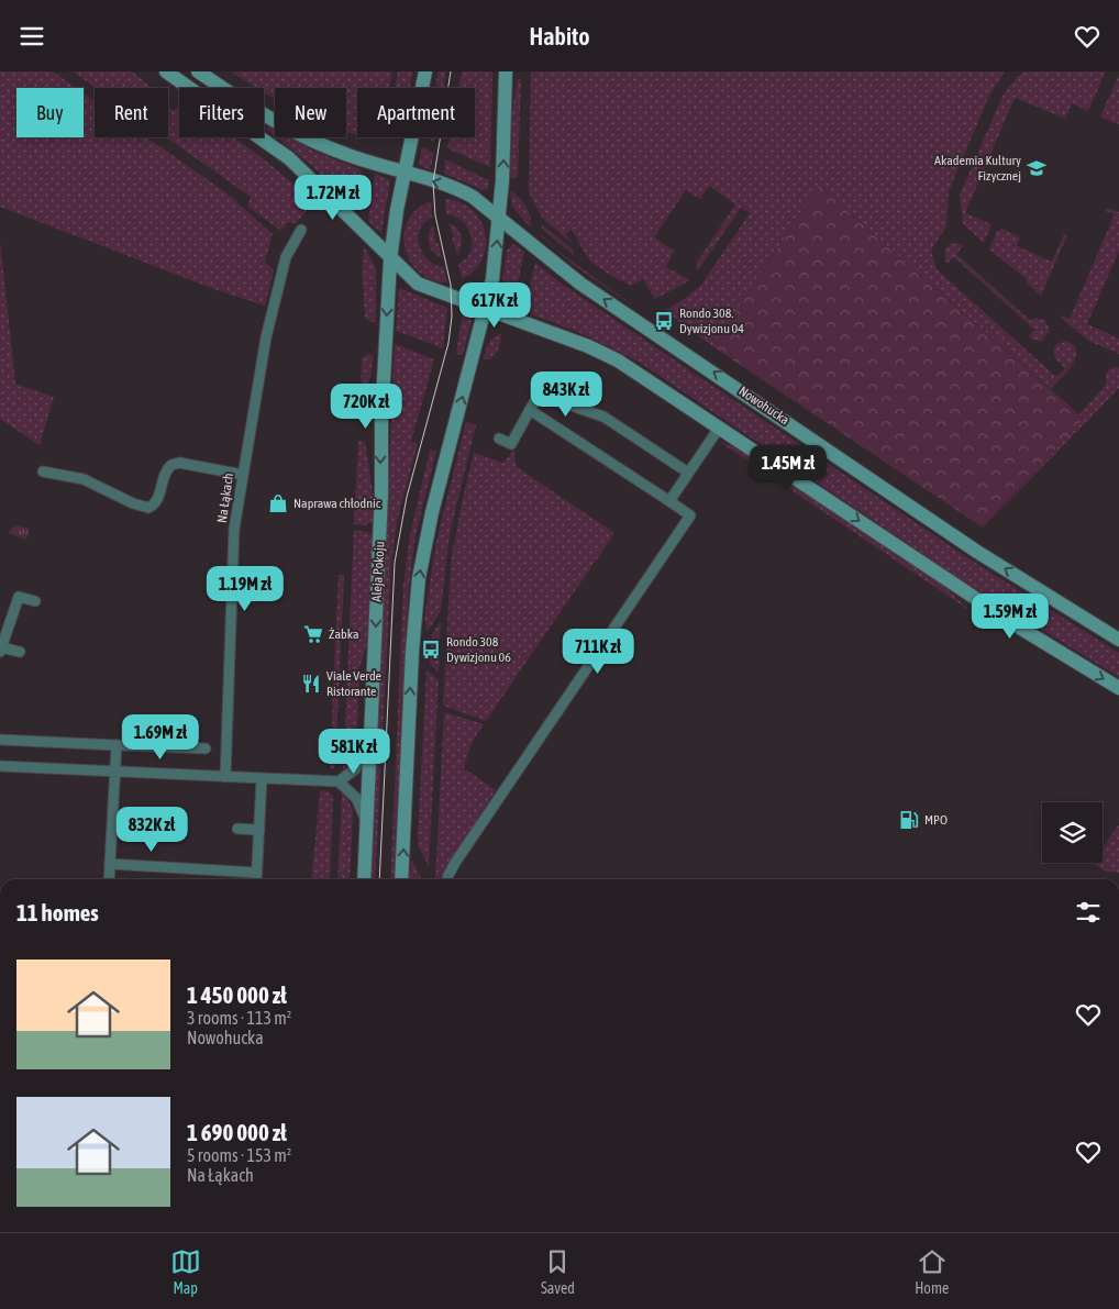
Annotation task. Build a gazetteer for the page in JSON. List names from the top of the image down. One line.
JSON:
{"streets":{"main road":["Nowohucka","Aleja Pokoju"],"street":["Na Łąkach"]},"crossings":[["Nowohucka","Aleja Pokoju"]],"places":{"school or university":["Akademia Kultury Fizycznej"],"bus stop":["Rondo 308. Dywizjonu 04","Rondo 308 Dywizjonu 06"],"shop":["Naprawa chłodnic"],"supermarket":["Żabka"],"restaurant":["Viale Verde Ristorante"],"fuel station":["MPO"]},"page":{"header":"Habito","chip":["Buy","Rent","Filters","New","Apartment"],"price":["1.72M zł","617K zł","843K zł","720K zł","1.45M zł","1.19M zł","1.59M zł","711K zł","1.69M zł","581K zł","832K zł"],"heading":"11 homes","list":[{"name":"1 450 000 zł","note":"3 rooms · 113 m² · Nowohucka"},{"name":"1 690 000 zł","note":"5 rooms · 153 m² · Na Łąkach"}],"tabs":["Map","Saved","Home"]}}
